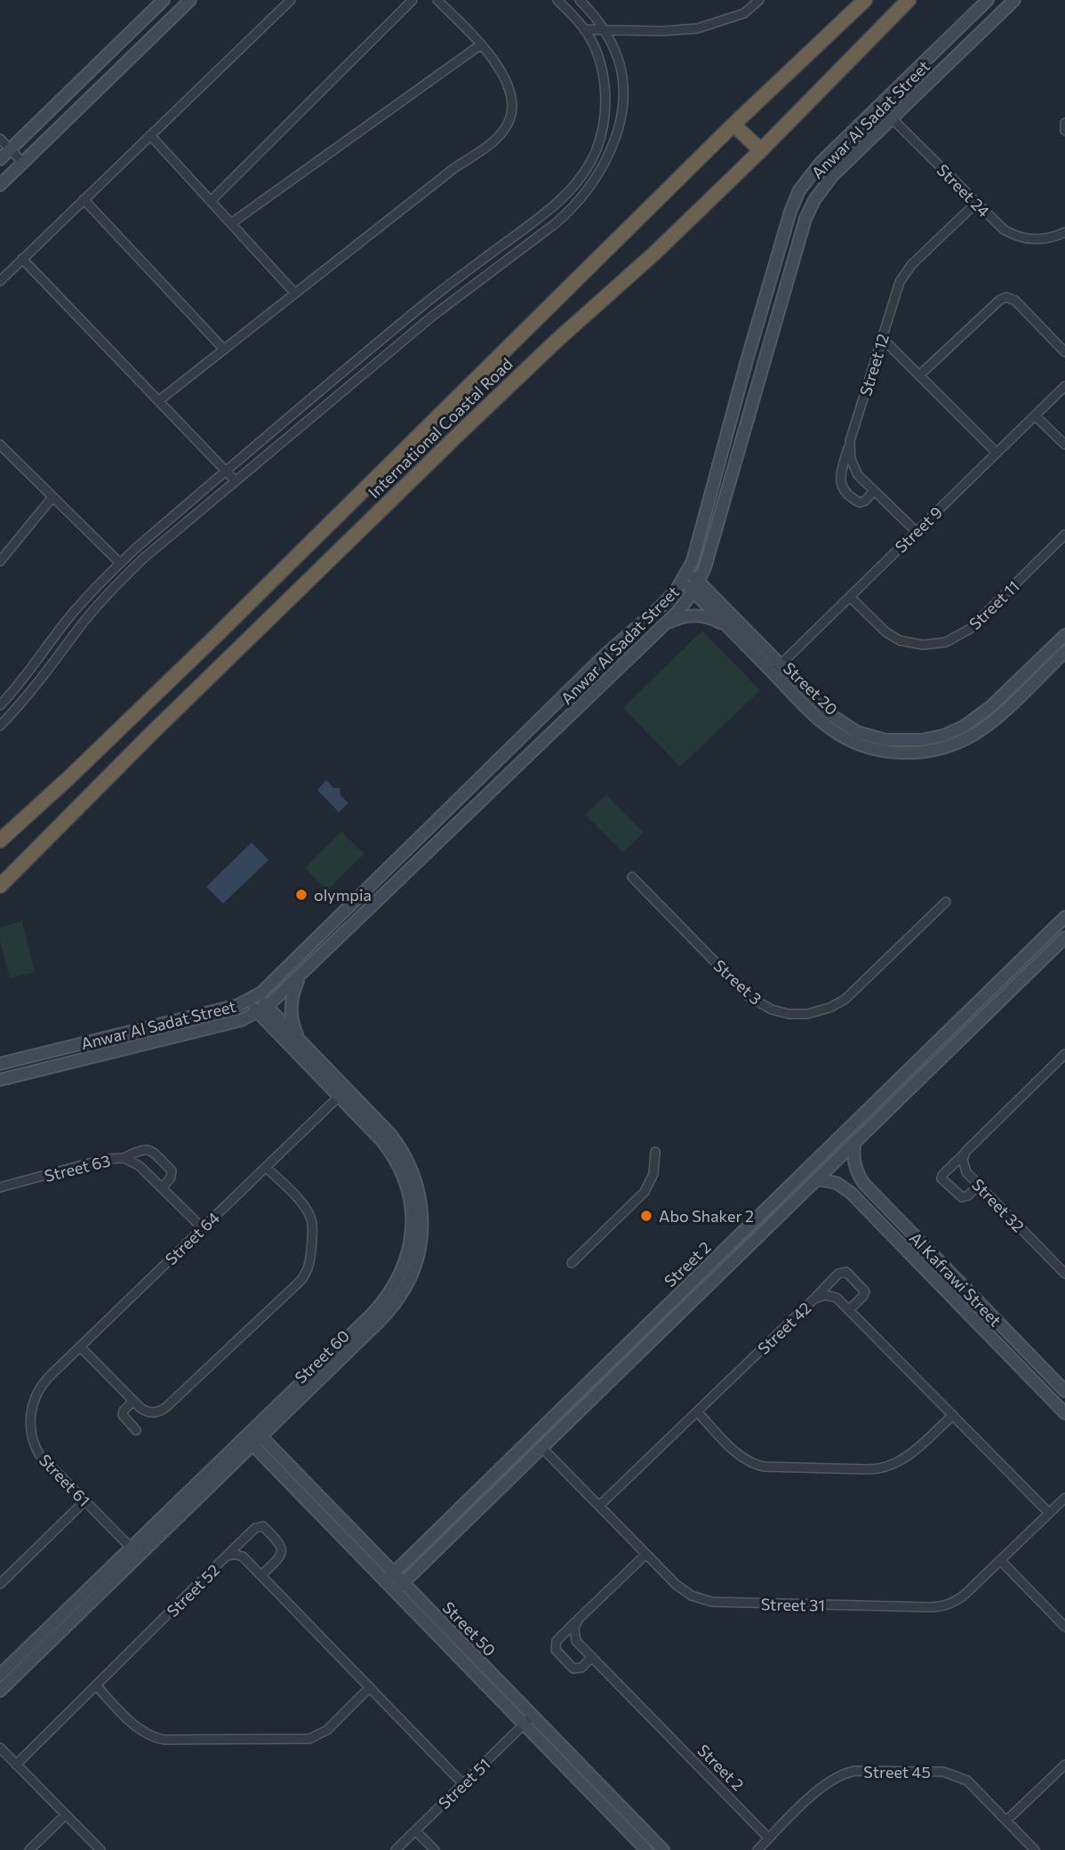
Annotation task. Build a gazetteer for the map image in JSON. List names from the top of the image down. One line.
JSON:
{"streets":{"highway":["International Coastal Road"],"street":["Anwar Al Sadat Street","Street 24","Street 12","Street 9","Street 11","Street 20","Street 3","Street 63","Street 32","Street 64","Street 2","Al Kafrawi Street","Street 42","Street 60","Street 61","Street 52","Street 31","Street 50","Street 45","Street 51"]},"crossings":[["Anwar Al Sadat Street","Street 24"],["Anwar Al Sadat Street","Street 20"],["Anwar Al Sadat Street","Street 60"],["Street 24","Street 12"],["Street 12","Street 9"],["Street 9","Street 11"],["Street 9","Street 20"],["Street 63","Street 64"],["Street 64","Street 60"],["Street 64","Street 61"],["Street 2","Al Kafrawi Street"],["Street 2","Street 31"],["Street 2","Street 50"],["Street 2","Street 45"],["Street 42","Street 31"],["Street 60","Street 61"],["Street 60","Street 50"],["Street 52","Street 51"],["Street 50","Street 51"]],"places":["olympia","Abo Shaker 2"]}
